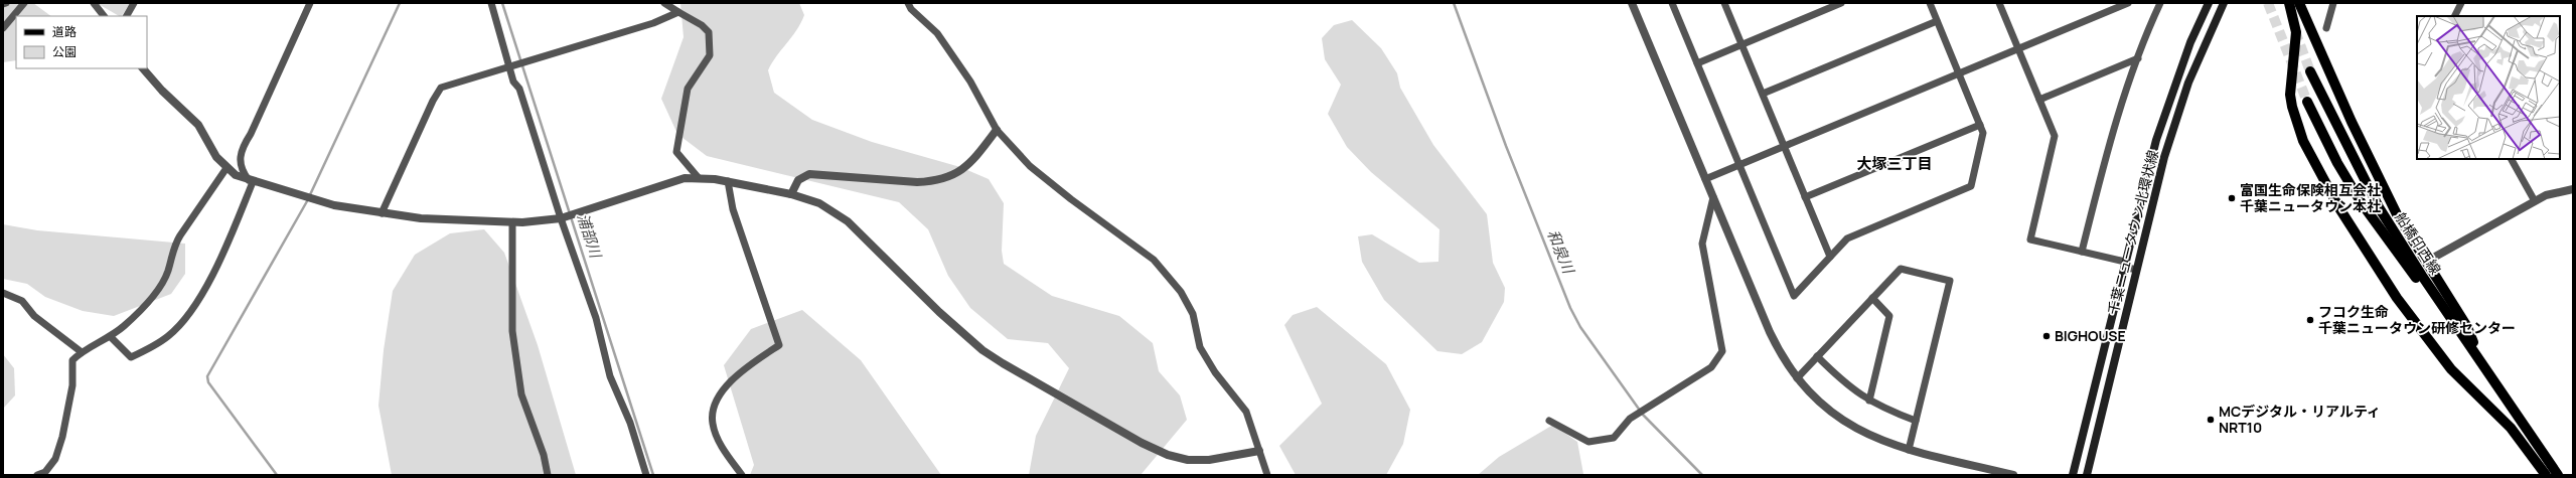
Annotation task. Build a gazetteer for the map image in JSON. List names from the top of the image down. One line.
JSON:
{"streets":{"main road":["千葉ニュータウン北環状線","船橋印西線"]},"districts":["大塚三丁目"],"water":["浦部川","和泉川"],"places":["富国生命保険相互会社 千葉ニュータウン本社","フコク生命 千葉ニュータウン研修センター","BIGHOUSE","MCデジタル・リアルティ NRT10"],"legend":["道路","公園"]}
